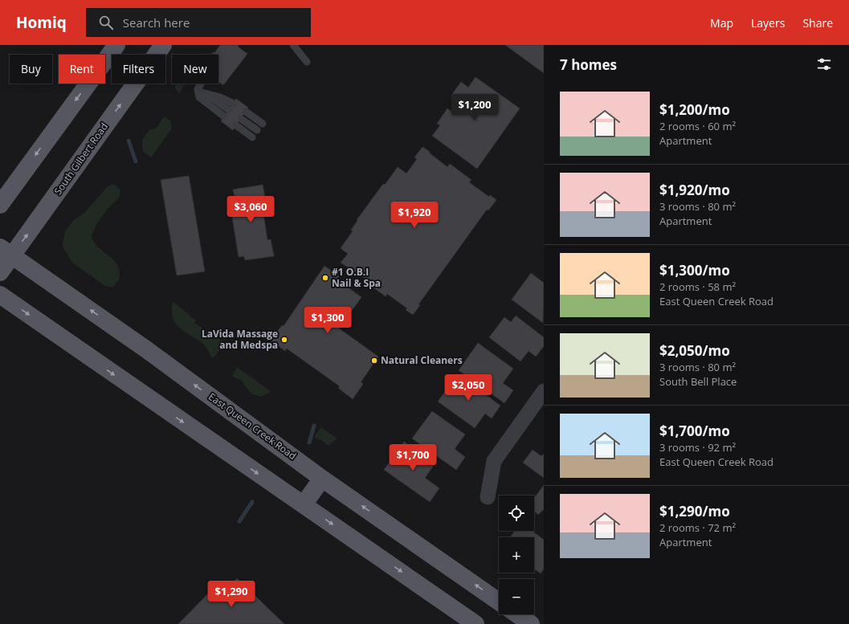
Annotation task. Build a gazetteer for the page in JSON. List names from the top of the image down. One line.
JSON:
{"streets":{"main road":["South Gilbert Road","East Queen Creek Road"]},"crossings":[["South Gilbert Road","East Queen Creek Road"]],"places":["#1 O.B.I Nail & Spa","LaVida Massage and Medspa","Natural Cleaners"],"page":{"header":"Homiq","search":"Search here","nav":["Map","Layers","Share"],"heading":"7 homes","chip":["Buy","Rent","Filters","New"],"list":[{"name":"$1,200/mo","note":"2 rooms · 60 m² · Apartment"},{"name":"$1,920/mo","note":"3 rooms · 80 m² · Apartment"},{"name":"$1,300/mo","note":"2 rooms · 58 m² · East Queen Creek Road"},{"name":"$2,050/mo","note":"3 rooms · 80 m² · South Bell Place"},{"name":"$1,700/mo","note":"3 rooms · 92 m² · East Queen Creek Road"},{"name":"$1,290/mo","note":"2 rooms · 72 m² · Apartment"}],"price":["$1,200","$3,060","$1,920","$1,300","$2,050","$1,700","$1,290"],"map_buttons":["+","−"]}}
